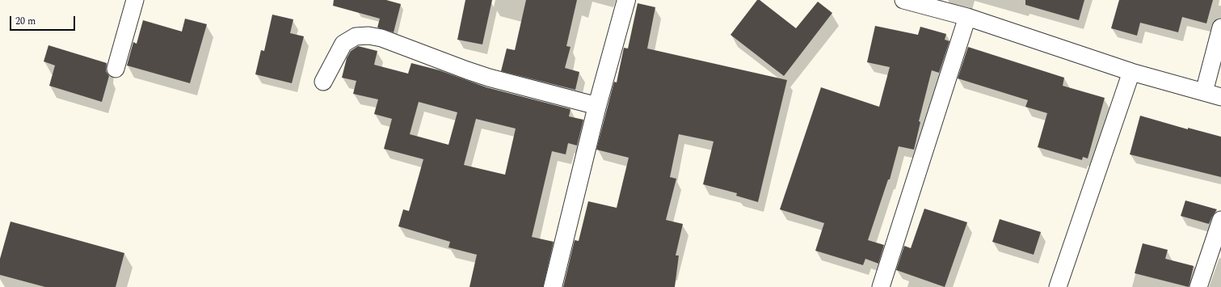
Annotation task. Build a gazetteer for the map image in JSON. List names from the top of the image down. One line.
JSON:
{"scale_bar":"20 m"}
